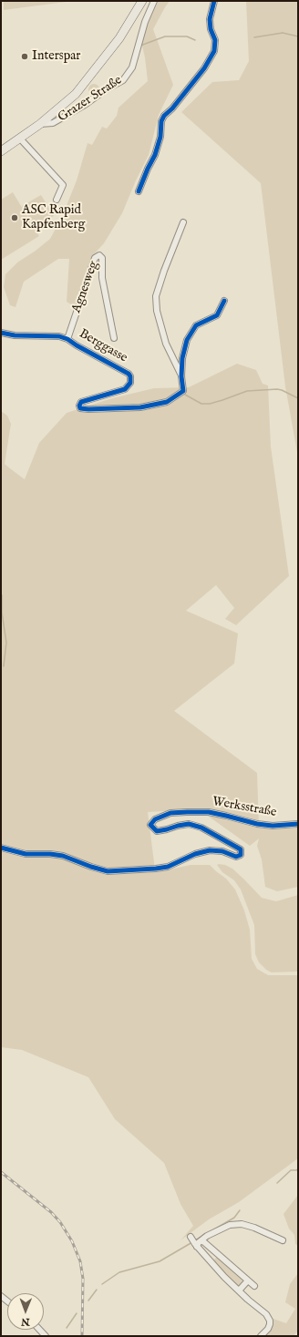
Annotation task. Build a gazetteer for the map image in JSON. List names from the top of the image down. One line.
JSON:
{"streets":{"main road":["Grazer Straße"],"street":["Agnesweg","Berggasse","Werksstraße"]},"crossings":[["Agnesweg","Berggasse"]],"places":["Interspar","ASC Rapid Kapfenberg"],"north":"bottom"}
